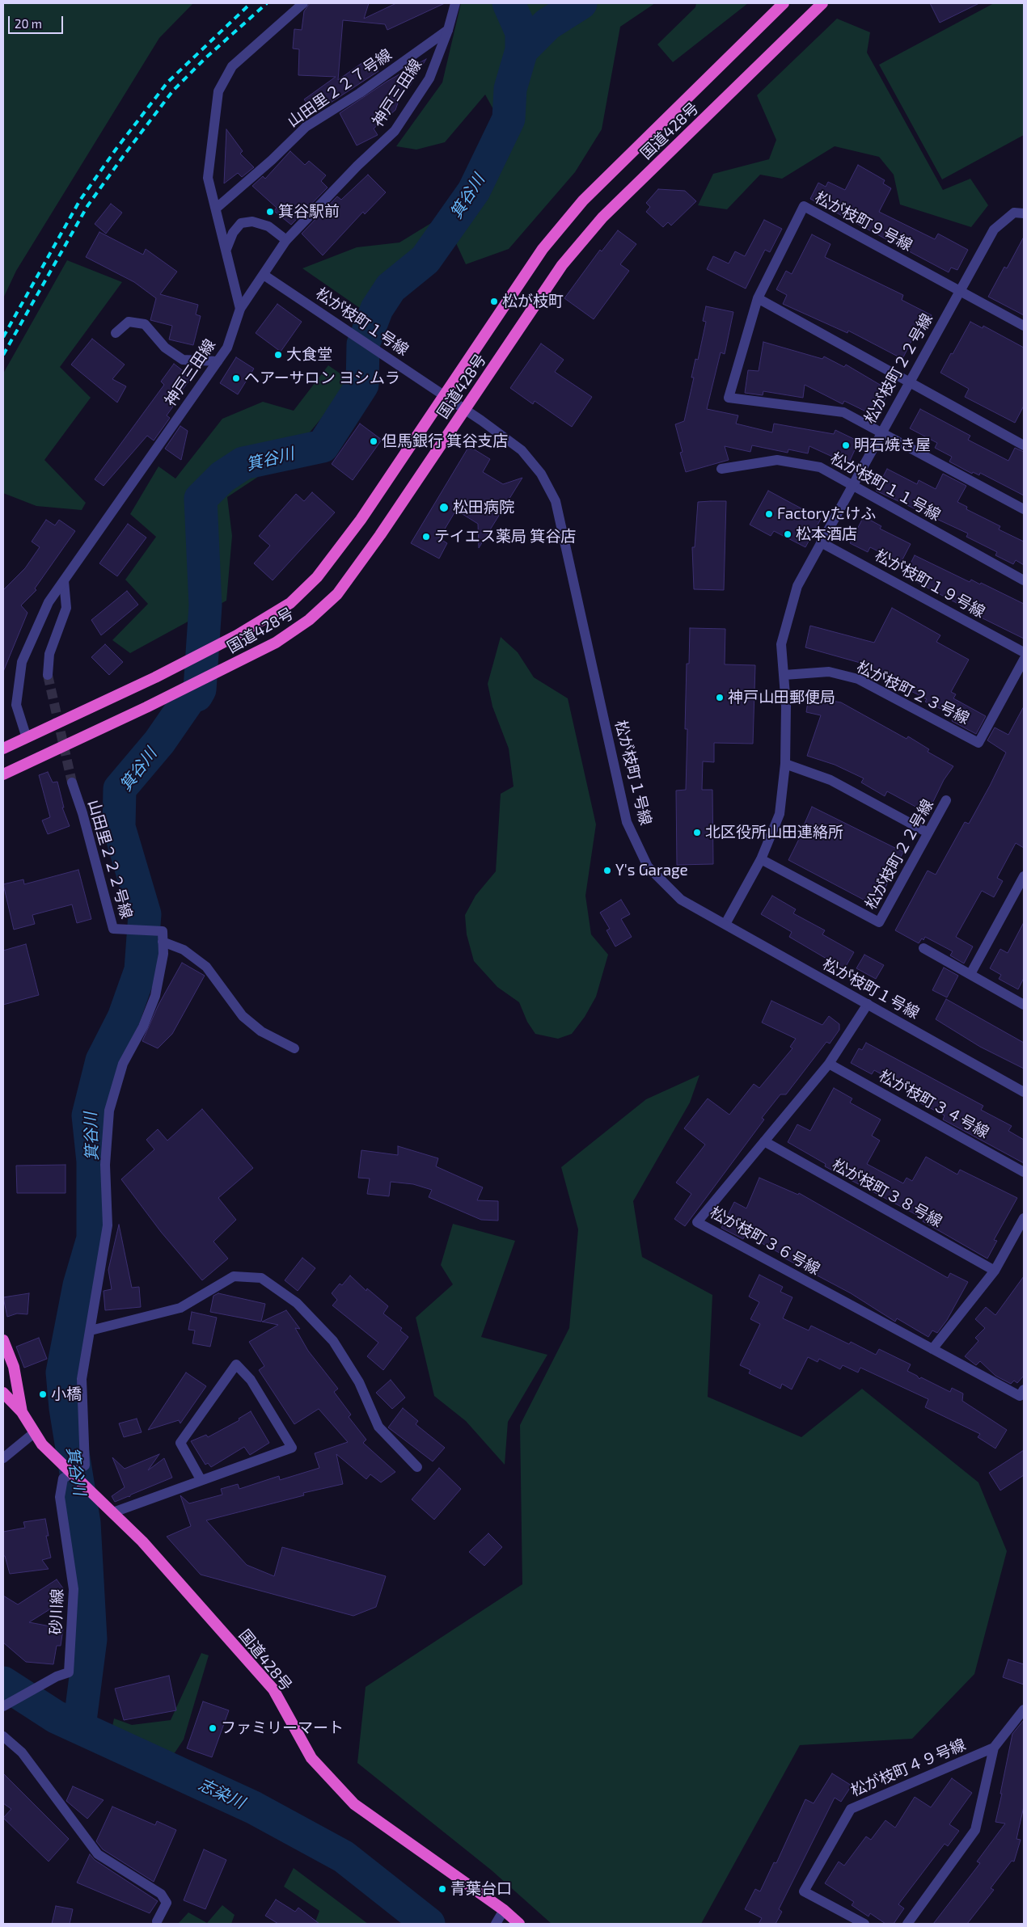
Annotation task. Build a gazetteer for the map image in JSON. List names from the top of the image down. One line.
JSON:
{"streets":{"highway":["国道428号"],"street":["山田里２２７号線","神戸三田線","松が枝町９号線","松が枝町１号線","松が枝町２２号線","松が枝町１１号線","松が枝町１９号線","松が枝町２３号線","山田里２２２号線","松が枝町３４号線","松が枝町３８号線","松が枝町３６号線","砂川線","松が枝町４９号線"]},"crossings":[["山田里２２７号線","神戸三田線"],["神戸三田線","国道428号"],["神戸三田線","松が枝町１号線"],["国道428号","松が枝町１号線"],["国道428号","砂川線"],["松が枝町９号線","松が枝町２２号線"],["松が枝町１号線","松が枝町２２号線"],["松が枝町１号線","松が枝町３６号線"],["松が枝町２２号線","松が枝町１１号線"],["松が枝町２２号線","松が枝町１９号線"],["松が枝町２２号線","松が枝町２３号線"],["松が枝町３４号線","松が枝町３６号線"],["松が枝町３８号線","松が枝町３６号線"]],"water":["箕谷川","志染川"],"places":["箕谷駅前","松が枝町","大食堂","ヘアーサロン ヨシムラ","但馬銀行 箕谷支店","明石焼き屋","松田病院","Factoryたけふ","松本酒店","テイエス薬局 箕谷店","神戸山田郵便局","北区役所山田連絡所","Y's Garage","小橋","ファミリーマート","青葉台口"],"scale_bar":"20 m"}
